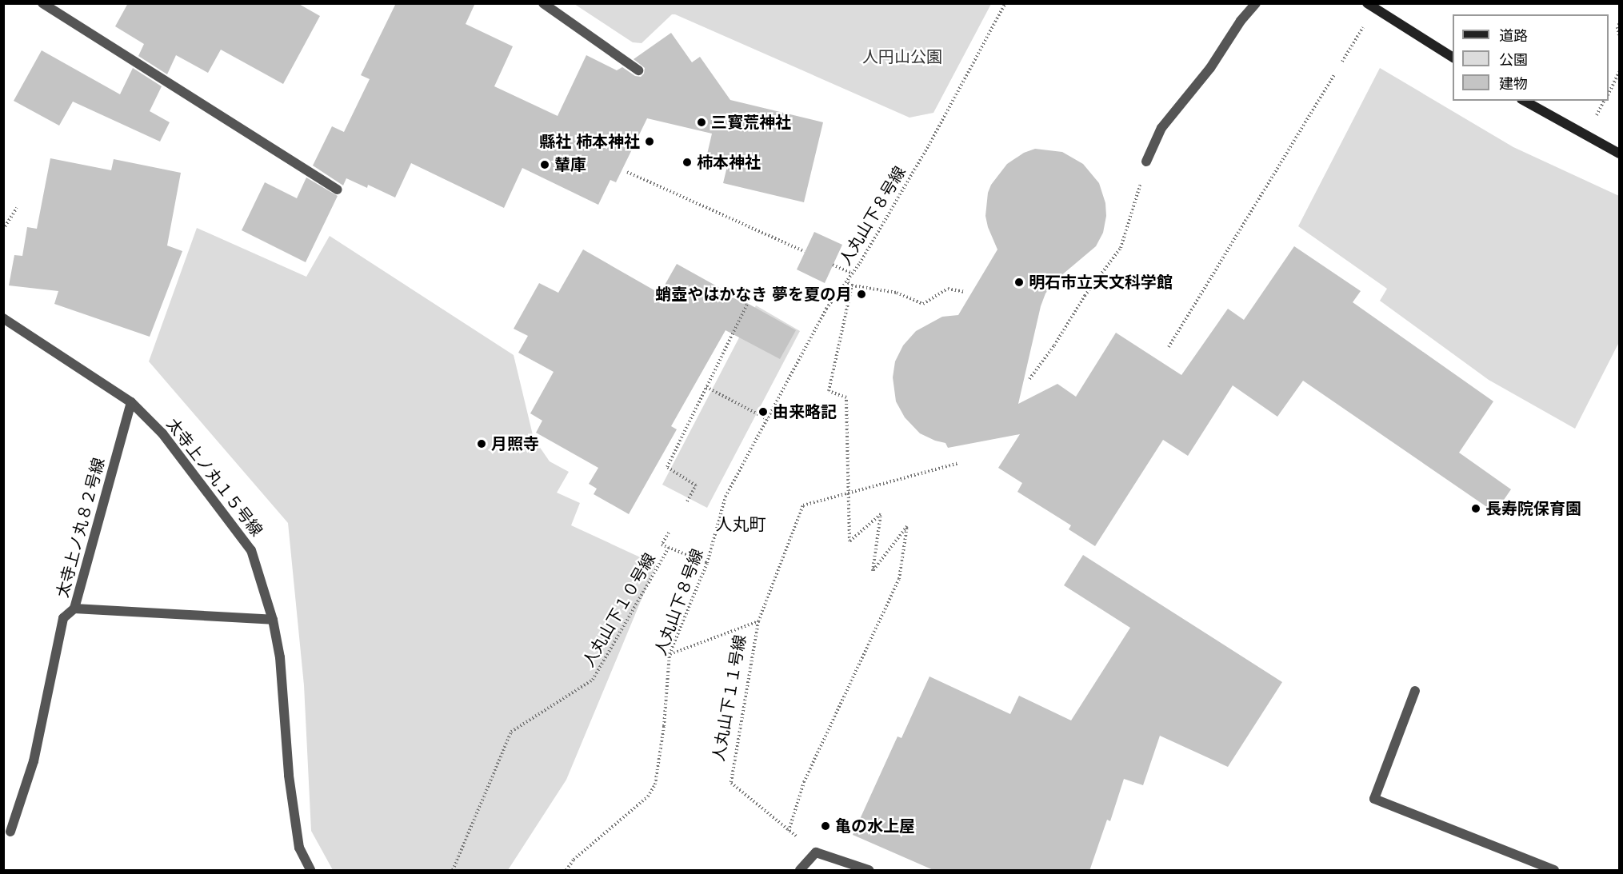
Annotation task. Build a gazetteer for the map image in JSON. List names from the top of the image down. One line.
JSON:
{"streets":{"street":["太寺上ノ丸１５号線","太寺上ノ丸８２号線"],"path":["人丸山下８号線","人丸山下１０号線","人丸山下１１号線"]},"crossings":[["人丸山下８号線","人丸山下１０号線"],["人丸山下８号線","人丸山下１１号線"],["太寺上ノ丸１５号線","太寺上ノ丸８２号線"]],"districts":["人丸町"],"parks":["人円山公園"],"places":["三寳荒神社","縣社 柿本神社","柿本神社","輦庫","明石市立天文科学館","蛸壺やはかなき 夢を夏の月","由来略記","月照寺","長寿院保育園","亀の水上屋"],"legend":["道路","公園","建物"]}
